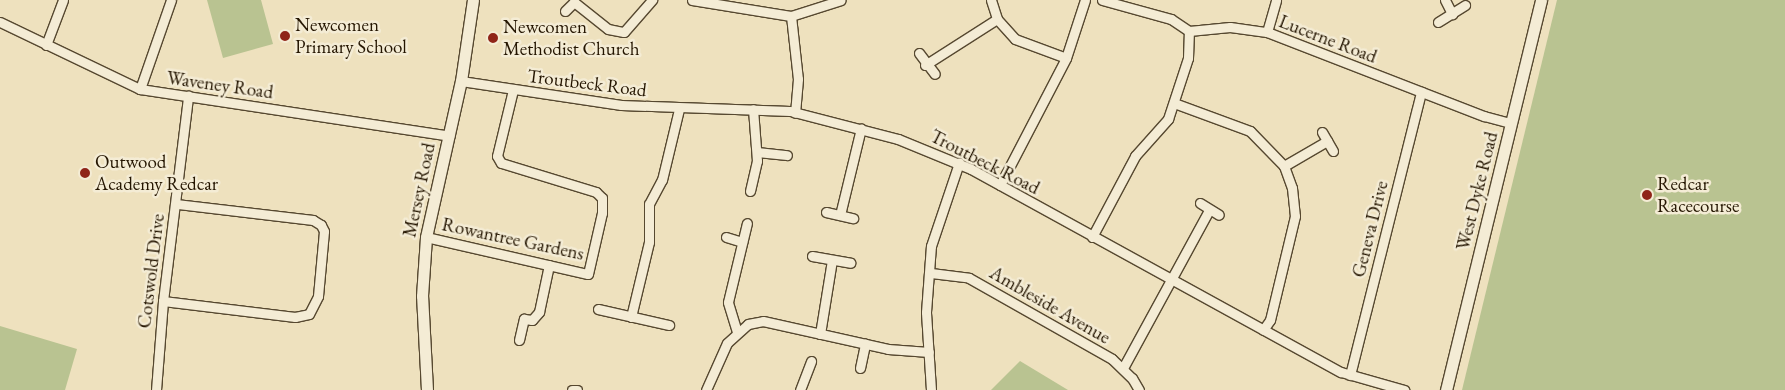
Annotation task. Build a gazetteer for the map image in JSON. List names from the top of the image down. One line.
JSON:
{"streets":{"street":["Lucerne Road","Troutbeck Road","Waveney Road","Mersey Road","West Dyke Road","Geneva Drive","Rowantree Gardens","Cotswold Drive","Ambleside Avenue"]},"crossings":[["Lucerne Road","West Dyke Road"],["Lucerne Road","Geneva Drive"],["Troutbeck Road","Mersey Road"],["Troutbeck Road","Geneva Drive"],["Troutbeck Road","Rowantree Gardens"],["Waveney Road","Mersey Road"],["Waveney Road","Cotswold Drive"],["Mersey Road","Rowantree Gardens"]],"places":["Newcomen Primary School","Newcomen Methodist Church","Outwood Academy Redcar","Redcar Racecourse"]}
